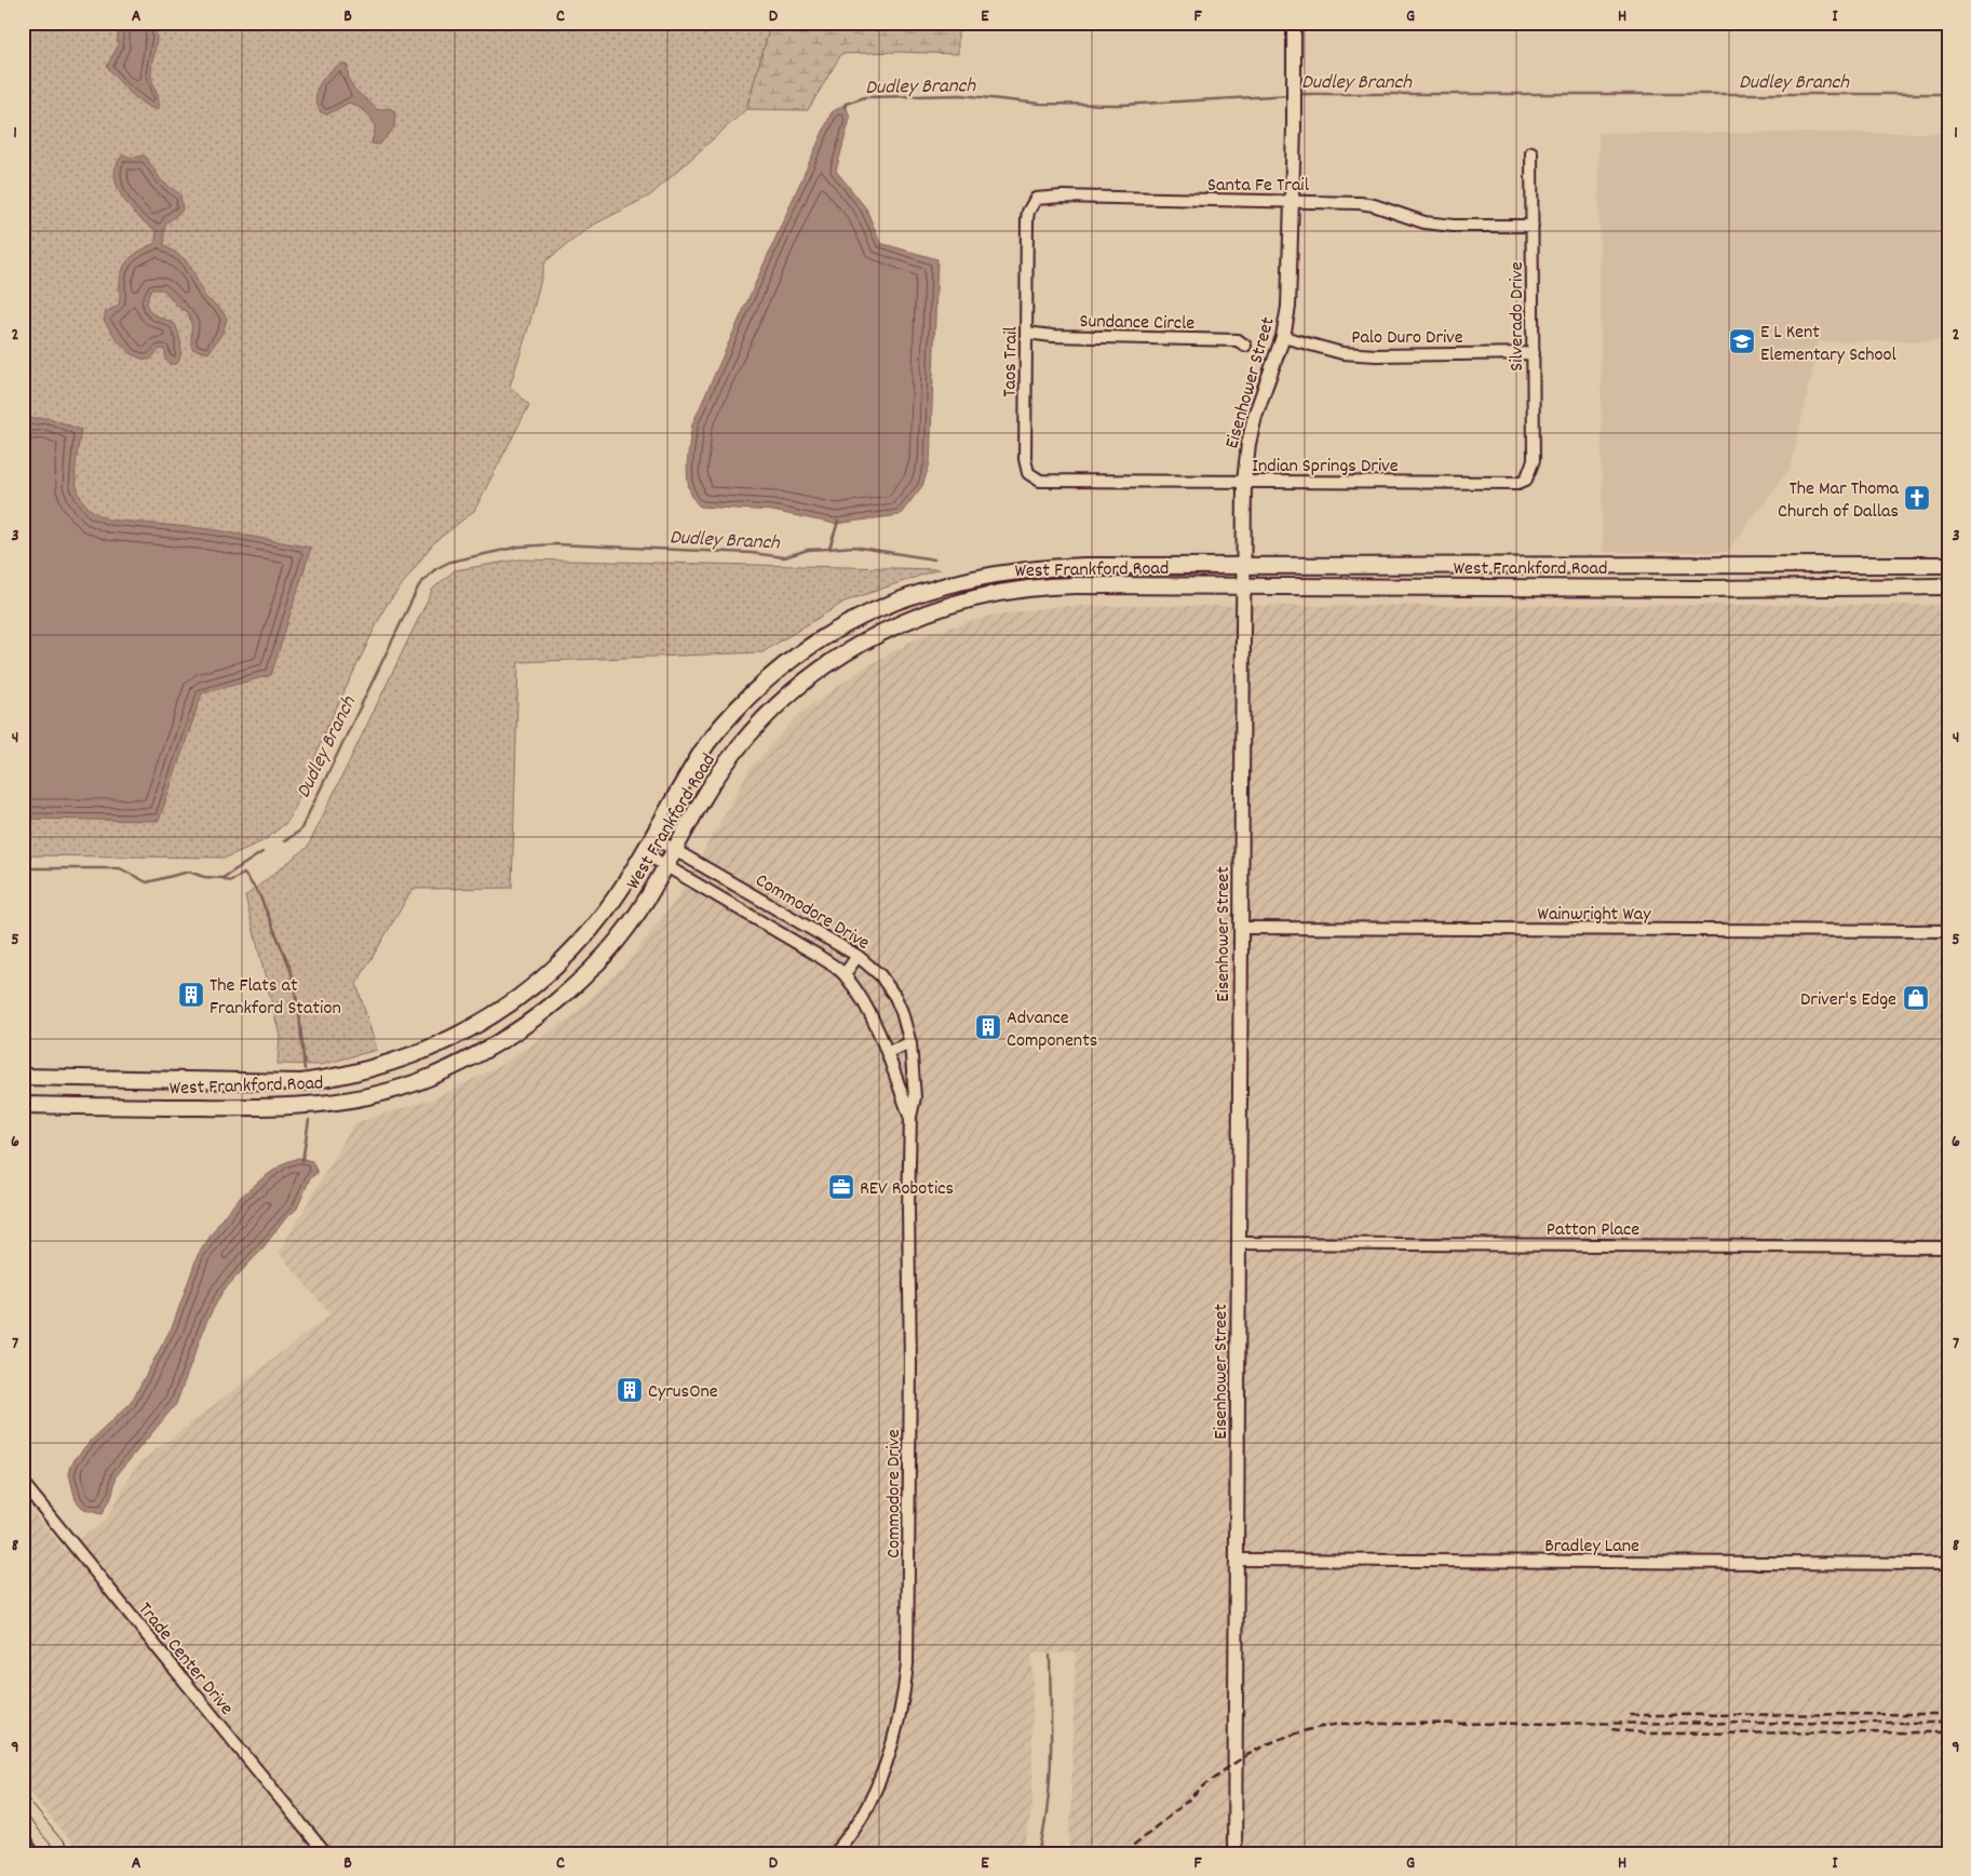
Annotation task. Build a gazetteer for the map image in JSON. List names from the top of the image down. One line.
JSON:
{"streets":{"main road":["West Frankford Road"],"street":["Santa Fe Trail","Silverado Drive","Sundance Circle","Palo Duro Drive","Taos Trail","Eisenhower Street","Indian Springs Drive","Commodore Drive","Wainwright Way","Patton Place","Bradley Lane","Trade Center Drive"]},"crossings":[["Santa Fe Trail","Silverado Drive"],["Santa Fe Trail","Taos Trail"],["Santa Fe Trail","Eisenhower Street"],["Silverado Drive","Palo Duro Drive"],["Silverado Drive","Indian Springs Drive"],["Sundance Circle","Taos Trail"],["Palo Duro Drive","Eisenhower Street"],["Taos Trail","Indian Springs Drive"],["Eisenhower Street","Indian Springs Drive"],["Eisenhower Street","West Frankford Road"],["Eisenhower Street","Wainwright Way"],["Eisenhower Street","Patton Place"],["Eisenhower Street","Bradley Lane"],["West Frankford Road","Commodore Drive"]],"water":["Dudley Branch"],"places":{"school or university":["E L Kent Elementary School"],"church":["The Mar Thoma Church of Dallas"],"building":["The Flats at Frankford Station","Advance Components","CyrusOne"],"shop":["Driver's Edge"],"office":["REV Robotics"]},"grid":{"columns":["A","B","C","D","E","F","G","H","I"],"rows":["1","2","3","4","5","6","7","8","9"]}}
